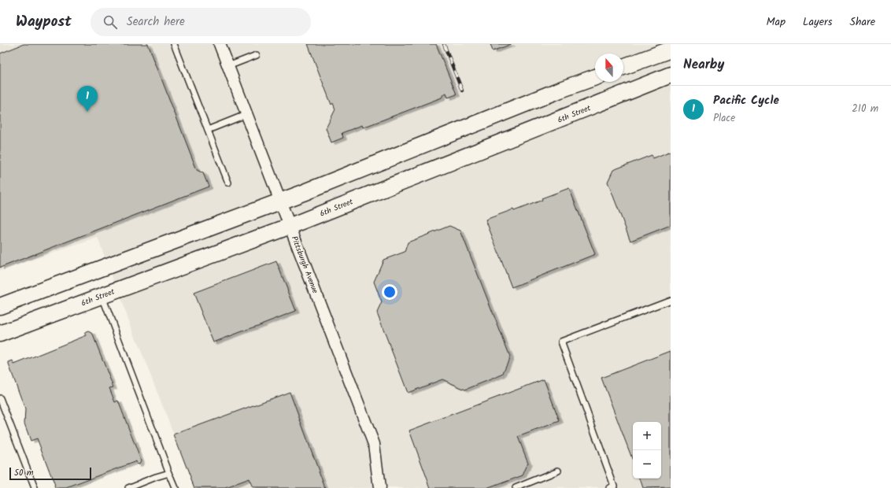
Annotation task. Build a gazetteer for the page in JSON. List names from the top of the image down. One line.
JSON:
{"streets":{"main road":["6th Street"],"street":["Pittsburgh Avenue"]},"crossings":[["6th Street","Pittsburgh Avenue"]],"scale_bar":"50 m","north":"top","page":{"header":"Waypost","search":"Search here","nav":["Map","Layers","Share"],"heading":"Nearby","list":[{"mark":"1","name":"Pacific Cycle","note":"Place","value":"210 m"}],"pins":"1","map_buttons":["+","−"],"scale":"50 m"}}
